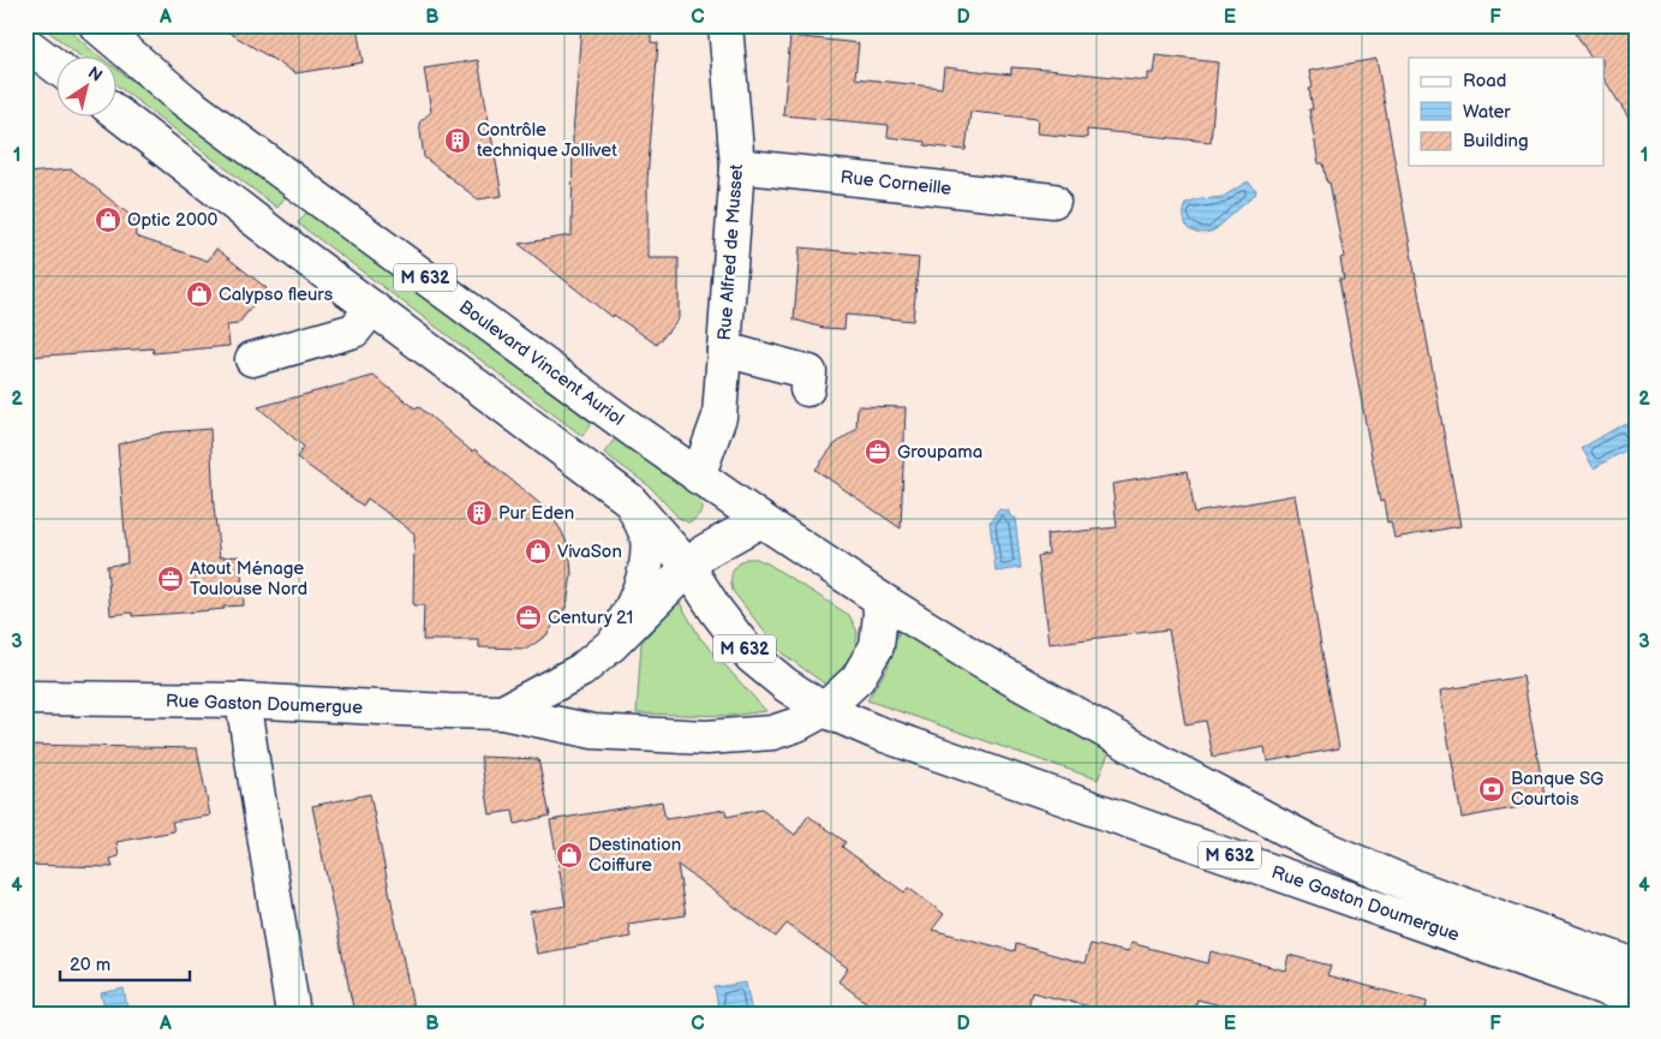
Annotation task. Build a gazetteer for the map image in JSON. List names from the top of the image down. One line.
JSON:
{"streets":{"main road":["Rue Corneille","Rue Alfred de Musset","M 632","Boulevard Vincent Auriol","Rue Gaston Doumergue"]},"crossings":[["Rue Corneille","Rue Alfred de Musset"],["Rue Alfred de Musset","Boulevard Vincent Auriol"],["M 632","Rue Gaston Doumergue"],["Boulevard Vincent Auriol","Rue Gaston Doumergue"]],"places":{"building":["Contrôle technique Jollivet","Pur Eden"],"shop":["Optic 2000","Calypso fleurs","VivaSon","Destination Coiffure"],"office":["Groupama","Atout Ménage Toulouse Nord","Century 21"],"bank":["Banque SG Courtois"]},"legend":["Road","Water","Building"],"scale_bar":"20 m","north":"top right","grid":{"columns":["A","B","C","D","E","F"],"rows":["1","2","3","4"]}}
